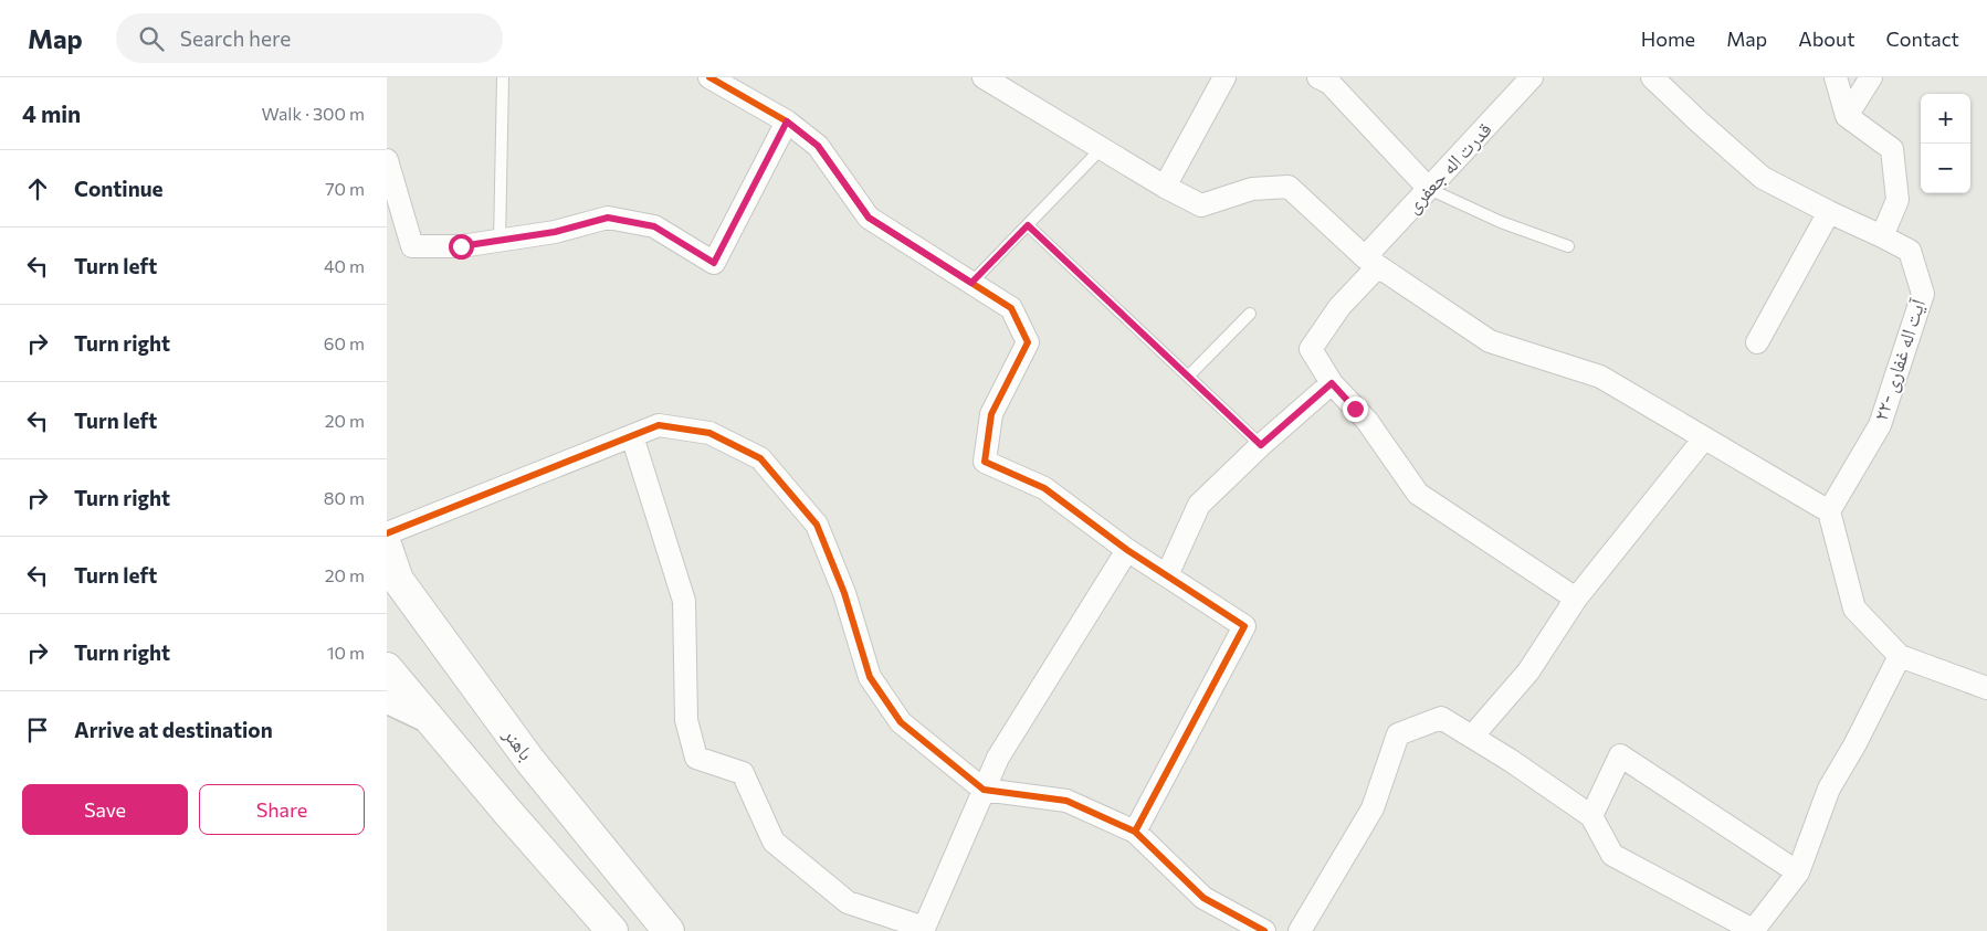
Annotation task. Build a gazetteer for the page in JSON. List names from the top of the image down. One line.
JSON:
{"streets":{"main road":["باهنر"],"street":["قدرت اله جعفری","۲۲- آیت اله غفاری"]},"page":{"header":"Map","search":"Search here","nav":["Home","Map","About","Contact"],"heading":["4 min","Walk · 300 m"],"map_buttons":["+","−"],"list":[["Continue","70 m"],["Turn left","40 m"],["Turn right","60 m"],["Turn left","20 m"],["Turn right","80 m"],["Turn left","20 m"],["Turn right","10 m"],"Arrive at destination"],"buttons":["Save","Share"]}}
